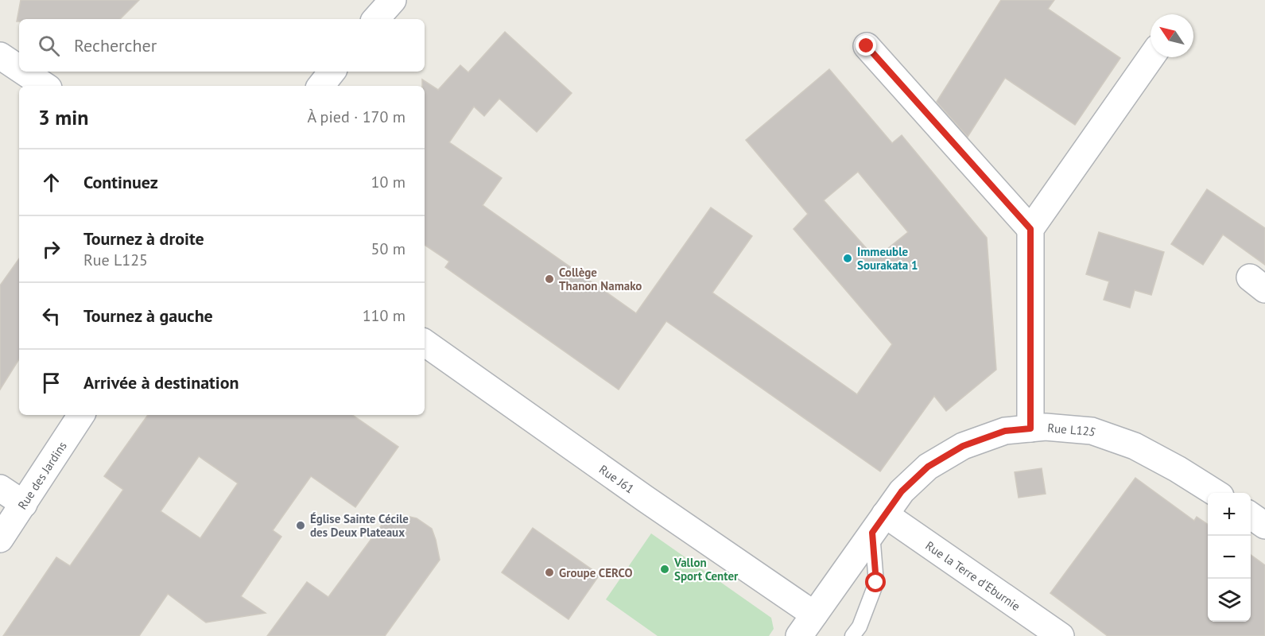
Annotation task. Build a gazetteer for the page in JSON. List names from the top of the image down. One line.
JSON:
{"streets":{"street":["Rue L125","Rue des Jardins","Rue J61","Rue la Terre d'Eburnie"]},"crossings":[["Rue L125","Rue J61"],["Rue L125","Rue la Terre d'Eburnie"]],"places":["Immeuble Sourakata 1","Collège Thanon Namako","Église Sainte Cécile des Deux Plateaux","Vallon Sport Center","Groupe CERCO"],"north":"top left","page":{"search":"Rechercher","heading":["3 min","À pied · 170 m"],"list":[["Continuez","10 m"],["Tournez à droite","Rue L125","50 m"],["Tournez à gauche","110 m"],"Arrivée à destination"],"map_buttons":["+","−"]}}
